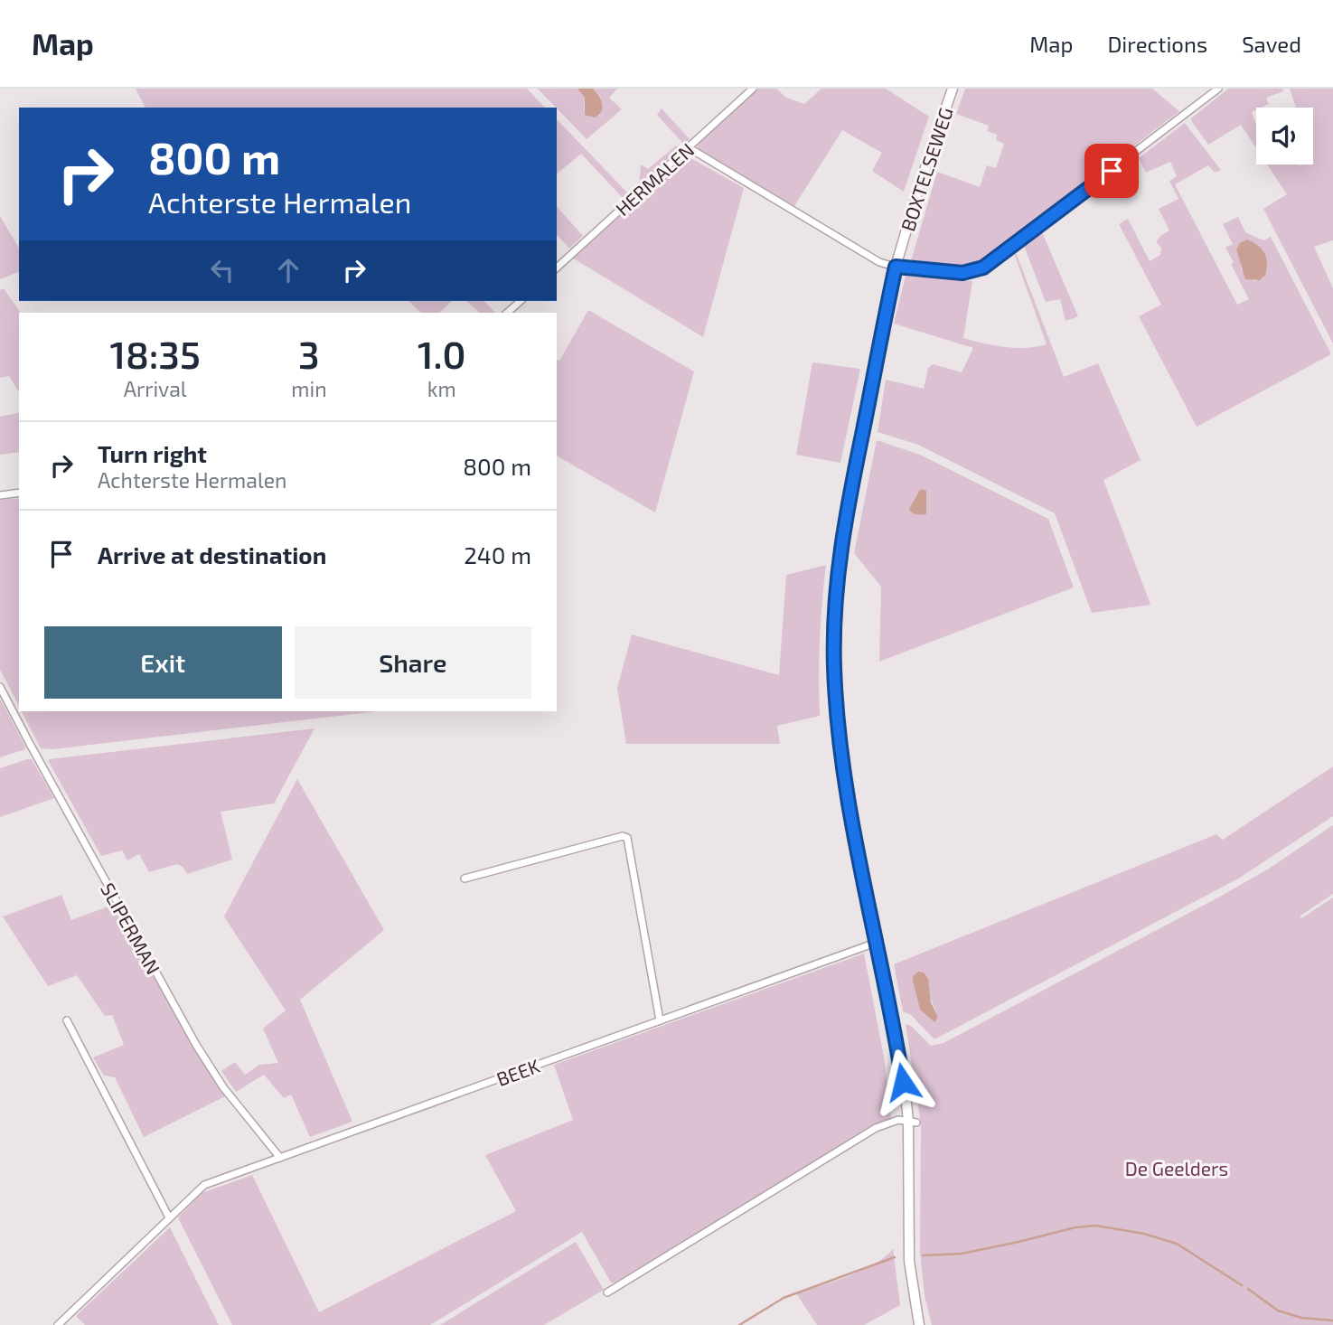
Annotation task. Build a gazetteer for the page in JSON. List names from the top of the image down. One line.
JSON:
{"streets":{"main road":["BOXTELSEWEG"],"street":["HERMALEN","SLIPERMAN","BEEK"]},"crossings":[["BOXTELSEWEG","BEEK"],["SLIPERMAN","BEEK"]],"parks":["De Geelders"],"page":{"header":"Map","nav":["Map","Directions","Saved"],"turn":["800 m","Achterste Hermalen"],"eta":["18:35","Arrival","3","min","1.0","km"],"list":[{"name":"Turn right","note":"Achterste Hermalen","value":"800 m"},{"name":"Arrive at destination","value":"240 m"}],"buttons":["Exit","Share"]}}
